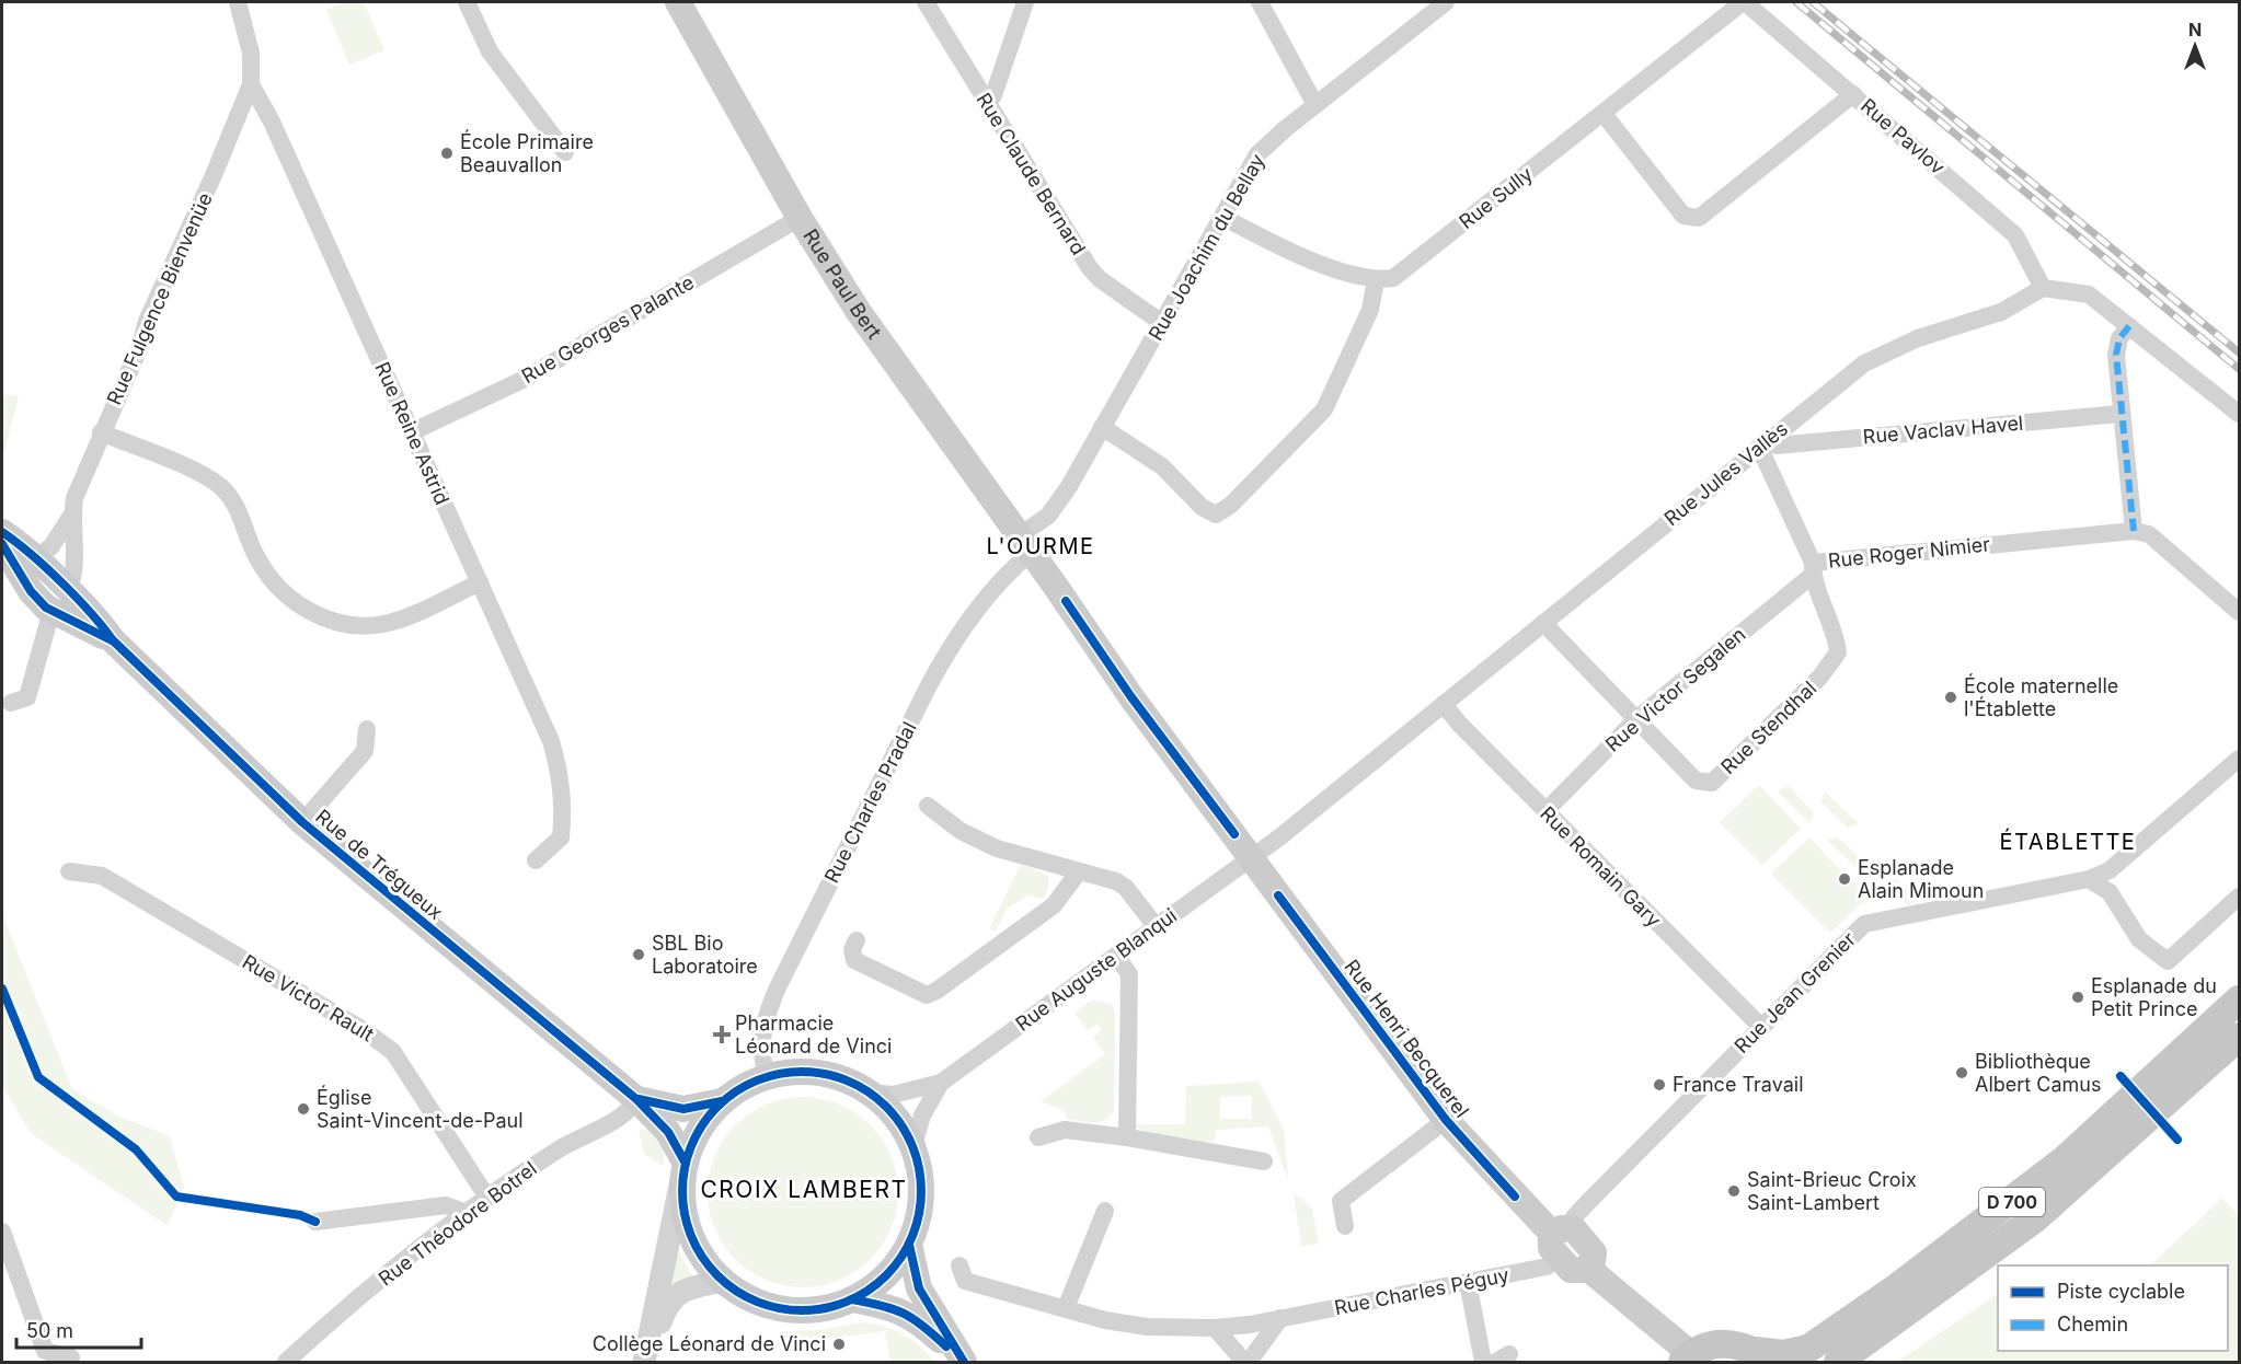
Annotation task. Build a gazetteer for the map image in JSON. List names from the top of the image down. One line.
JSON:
{"streets":{"main road":["Rue Paul Bert","Rue de Trégueux","Rue Henri Becquerel","D 700"],"street":["Rue Pavlov","Rue Claude Bernard","Rue Sully","Rue Joachim du Bellay","Rue Fulgence Bienvenüe","Rue Georges Palante","Rue Vaclav Havel","Rue Reine Astrid","Rue Jules Vallès","Rue Roger Nimier","Rue Victor Segalen","Rue Stendhal","Rue Charles Pradal","Rue Romain Gary","Rue Auguste Blanqui","Rue Jean Grenier","Rue Victor Rault","Rue Théodore Botrel","Rue Charles Péguy"]},"crossings":[["Rue Pavlov","Rue Sully"],["Rue Pavlov","Rue Jules Vallès"],["Rue Claude Bernard","Rue Joachim du Bellay"],["Rue Joachim du Bellay","Rue Paul Bert"],["Rue Joachim du Bellay","Rue Charles Pradal"],["Rue Joachim du Bellay","Rue Henri Becquerel"],["Rue Paul Bert","Rue Georges Palante"],["Rue Paul Bert","Rue Charles Pradal"],["Rue Paul Bert","Rue Henri Becquerel"],["Rue Fulgence Bienvenüe","Rue Reine Astrid"],["Rue Fulgence Bienvenüe","Rue de Trégueux"],["Rue Georges Palante","Rue Reine Astrid"],["Rue Vaclav Havel","Rue Jules Vallès"],["Rue Vaclav Havel","Rue Roger Nimier"],["Rue Jules Vallès","Rue Roger Nimier"],["Rue Jules Vallès","Rue Stendhal"],["Rue Jules Vallès","Rue Romain Gary"],["Rue Jules Vallès","Rue Auguste Blanqui"],["Rue Jules Vallès","Rue Henri Becquerel"],["Rue Roger Nimier","Rue Victor Segalen"],["Rue Roger Nimier","Rue Stendhal"],["Rue Victor Segalen","Rue Stendhal"],["Rue Victor Segalen","Rue Romain Gary"],["Rue Charles Pradal","Rue Henri Becquerel"],["Rue de Trégueux","Rue Théodore Botrel"],["Rue Romain Gary","Rue Jean Grenier"],["Rue Auguste Blanqui","Rue Henri Becquerel"],["Rue Jean Grenier","Rue Henri Becquerel"],["Rue Jean Grenier","Rue Charles Péguy"],["Rue Victor Rault","Rue Théodore Botrel"],["Rue Henri Becquerel","Rue Charles Péguy"]],"districts":["L'OURME","ÉTABLETTE","CROIX LAMBERT"],"places":{"other":["École Primaire Beauvallon","École maternelle l'Établette","Esplanade Alain Mimoun","SBL Bio Laboratoire","Esplanade du Petit Prince","Bibliothèque Albert Camus","France Travail","Église Saint-Vincent-de-Paul","Saint-Brieuc Croix Saint-Lambert","Collège Léonard de Vinci"],"health":["Pharmacie Léonard de Vinci"]},"legend":["Piste cyclable","Chemin"],"scale_bar":"50 m","north":"top"}
